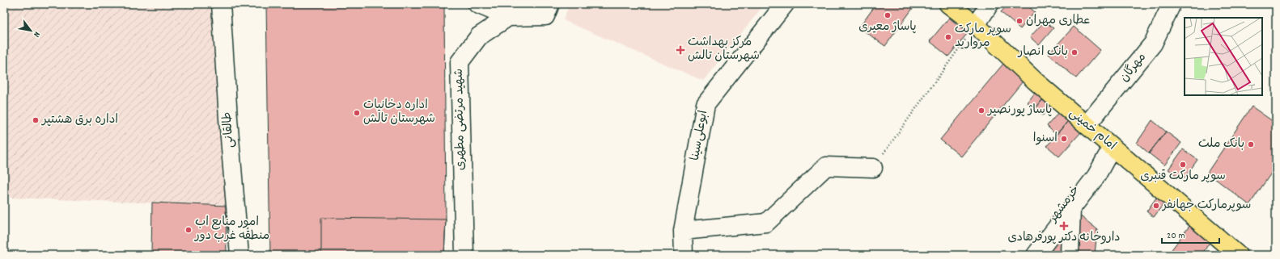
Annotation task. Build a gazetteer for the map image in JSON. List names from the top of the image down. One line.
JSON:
{"streets":{"main road":["امام خمینی"],"street":["مهرگان","شهید مرتضی مطهری","طالقانی","ابوعلی‌سینا","خرمشهر"]},"crossings":[["مهرگان","امام خمینی"],["امام خمینی","خرمشهر"]],"places":{"other":["پاساژ معیری","عطاری مهران","سوپر مارکت مروارید","بانک انصار","پاساژ پورنصیر","اداره دخانیات شهرستان تالش","اداره برق هشتپر","اسنوا","بانک ملت","سوپر مارکت قنبری","سوپرمارکت جهانفر","امور منابع اب منطقه غرب دور"],"health":["مرکز بهداشت شهرستان تالش","داروخانه دکتر پورفرهادی"]},"scale_bar":"20 m","north":"bottom right"}
